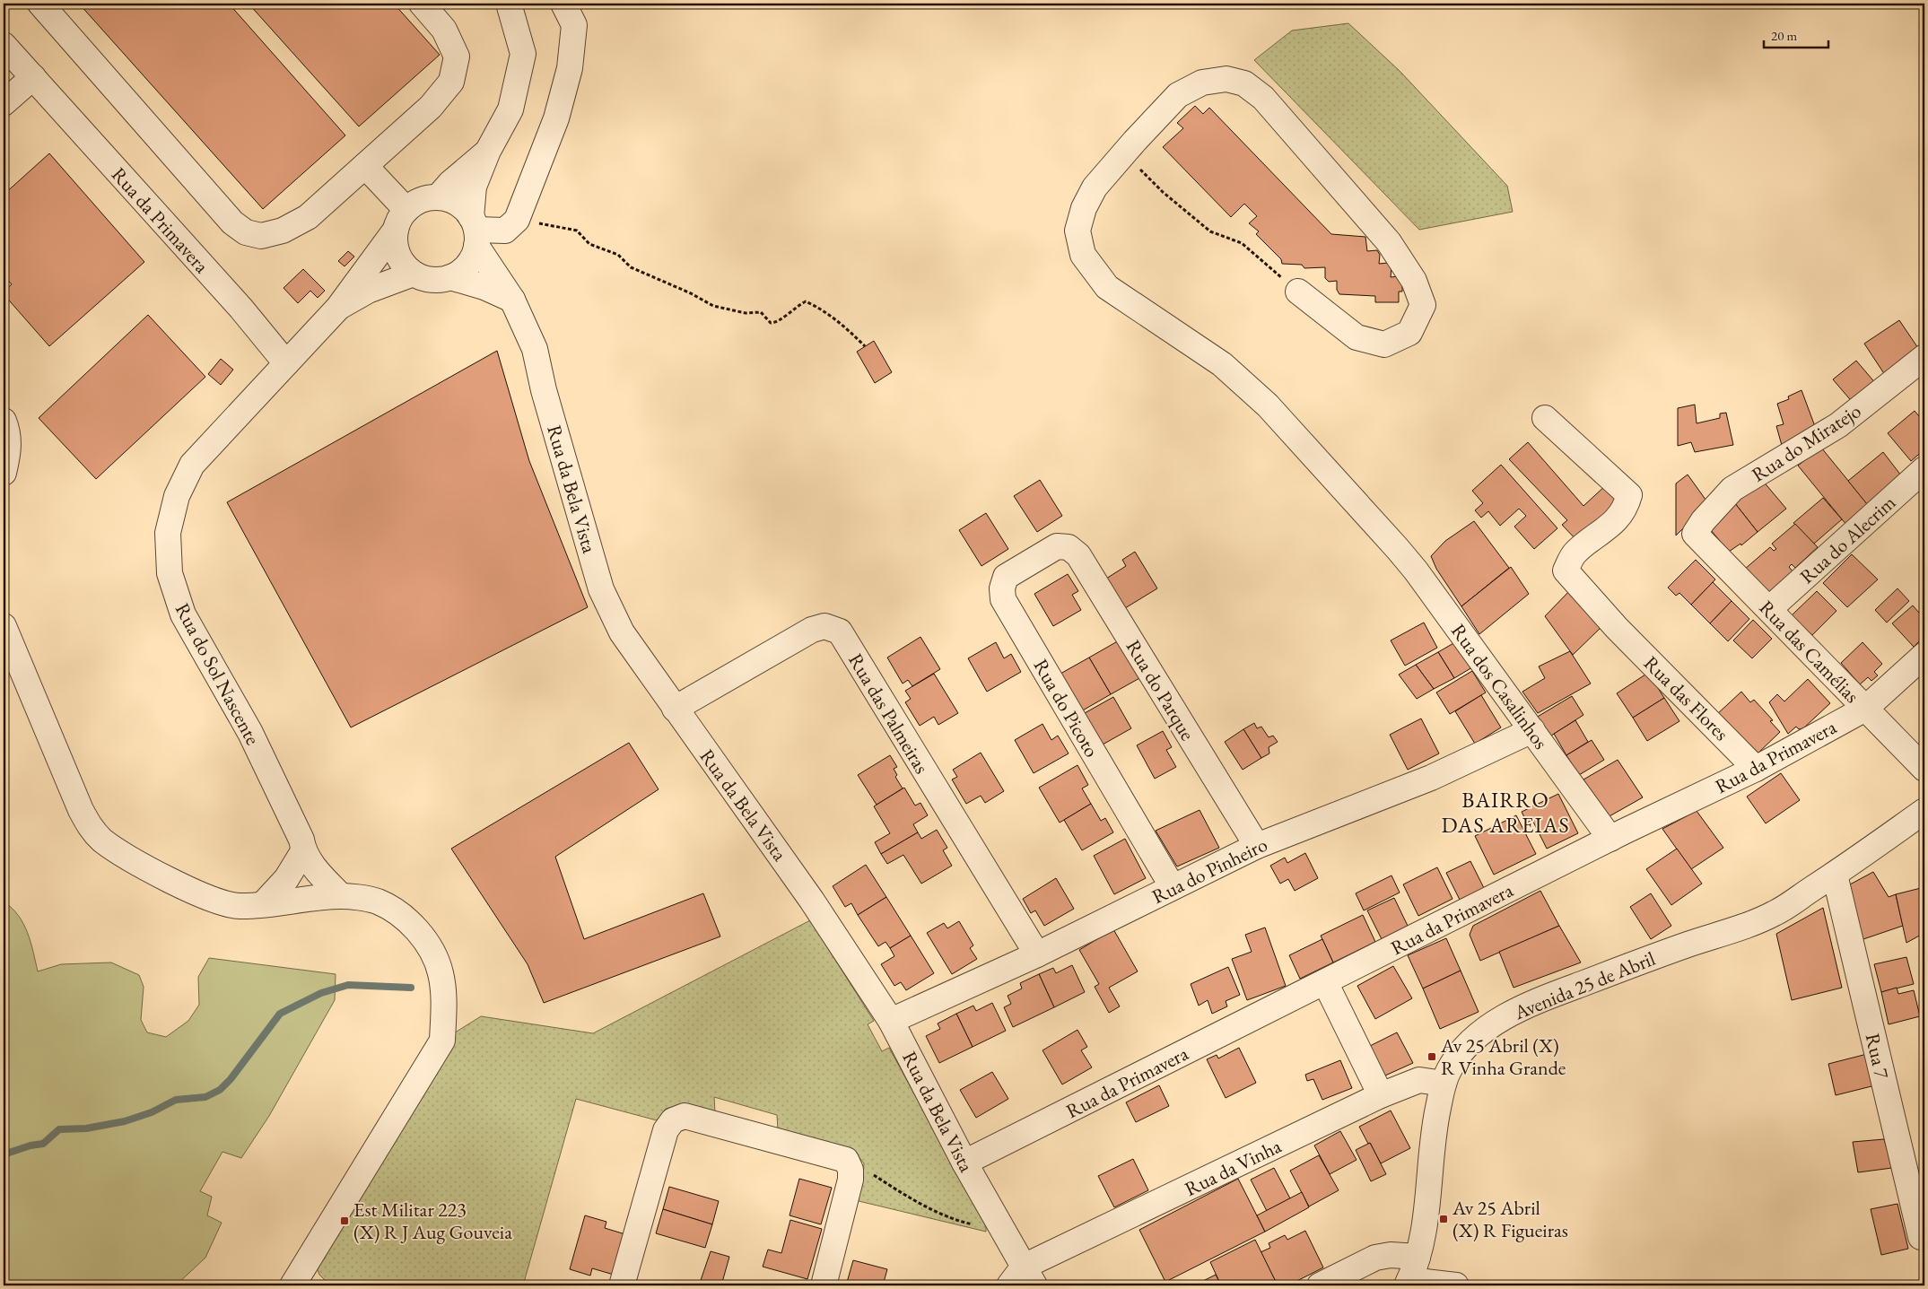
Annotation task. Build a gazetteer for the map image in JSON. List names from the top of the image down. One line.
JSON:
{"streets":{"street":["Rua da Primavera","Rua do Miratejo","Rua da Bela Vista","Rua do Alecrim","Rua das Camélias","Rua do Sol Nascente","Rua dos Casalinhos","Rua do Parque","Rua das Flores","Rua do Picoto","Rua das Palmeiras","Rua do Pinheiro","Avenida 25 de Abril","Rua 7","Rua da Vinha"]},"crossings":[["Rua da Primavera","Rua da Bela Vista"],["Rua da Primavera","Rua das Camélias"],["Rua da Primavera","Rua do Sol Nascente"],["Rua da Primavera","Rua dos Casalinhos"],["Rua da Primavera","Rua das Flores"],["Rua do Miratejo","Rua das Camélias"],["Rua da Bela Vista","Rua das Palmeiras"],["Rua da Bela Vista","Rua do Pinheiro"],["Rua da Bela Vista","Rua da Vinha"],["Rua do Alecrim","Rua das Camélias"],["Rua dos Casalinhos","Rua do Pinheiro"],["Rua do Parque","Rua do Picoto"],["Rua do Parque","Rua do Pinheiro"],["Rua do Picoto","Rua do Pinheiro"],["Rua das Palmeiras","Rua do Pinheiro"],["Avenida 25 de Abril","Rua 7"],["Avenida 25 de Abril","Rua da Vinha"]],"districts":["BAIRRO DAS AREIAS"],"places":{"transit":["Av 25 Abril (X) R Vinha Grande","Av 25 Abril (X) R Figueiras","Est Militar 223 (X) R J Aug Gouveia"]},"scale_bar":"20 m"}
